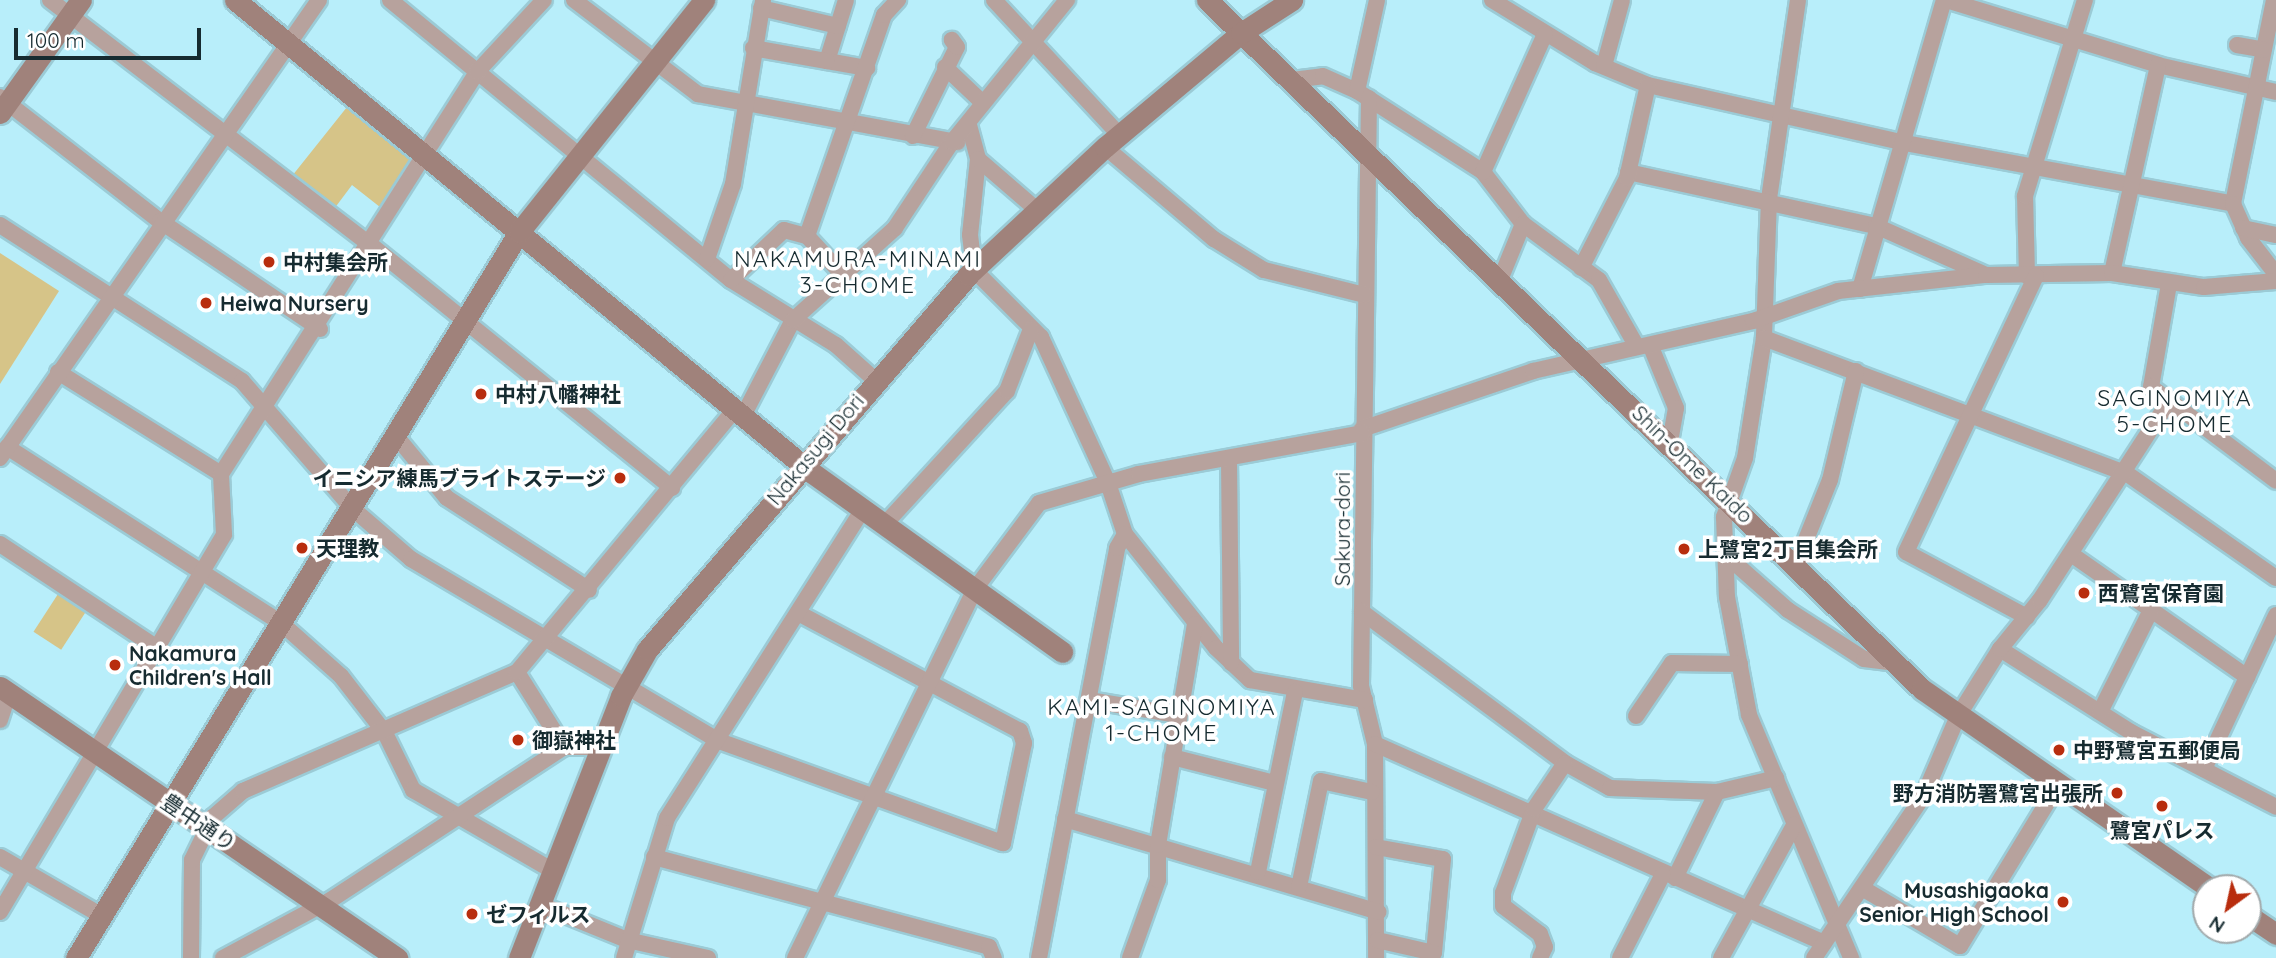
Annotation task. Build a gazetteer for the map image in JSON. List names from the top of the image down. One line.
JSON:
{"streets":{"street":["Nakasugi Dori","Shin-Ome Kaido","Sakura-dori","豊中通り"]},"crossings":[["Nakasugi Dori","Shin-Ome Kaido"],["Shin-Ome Kaido","Sakura-dori"]],"districts":["NAKAMURA-MINAMI 3-CHOME","SAGINOMIYA 5-CHOME","KAMI-SAGINOMIYA 1-CHOME"],"places":["中村集会所","Heiwa Nursery","中村八幡神社","イニシア練馬ブライトステージ","天理教","上鷺宮2丁目集会所","西鷺宮保育園","Nakamura Children's Hall","御嶽神社","中野鷺宮五郵便局","野方消防署鷺宮出張所","鷺宮パレス","Musashigaoka Senior High School","ゼフィルス"],"scale_bar":"100 m","north":"bottom left"}
